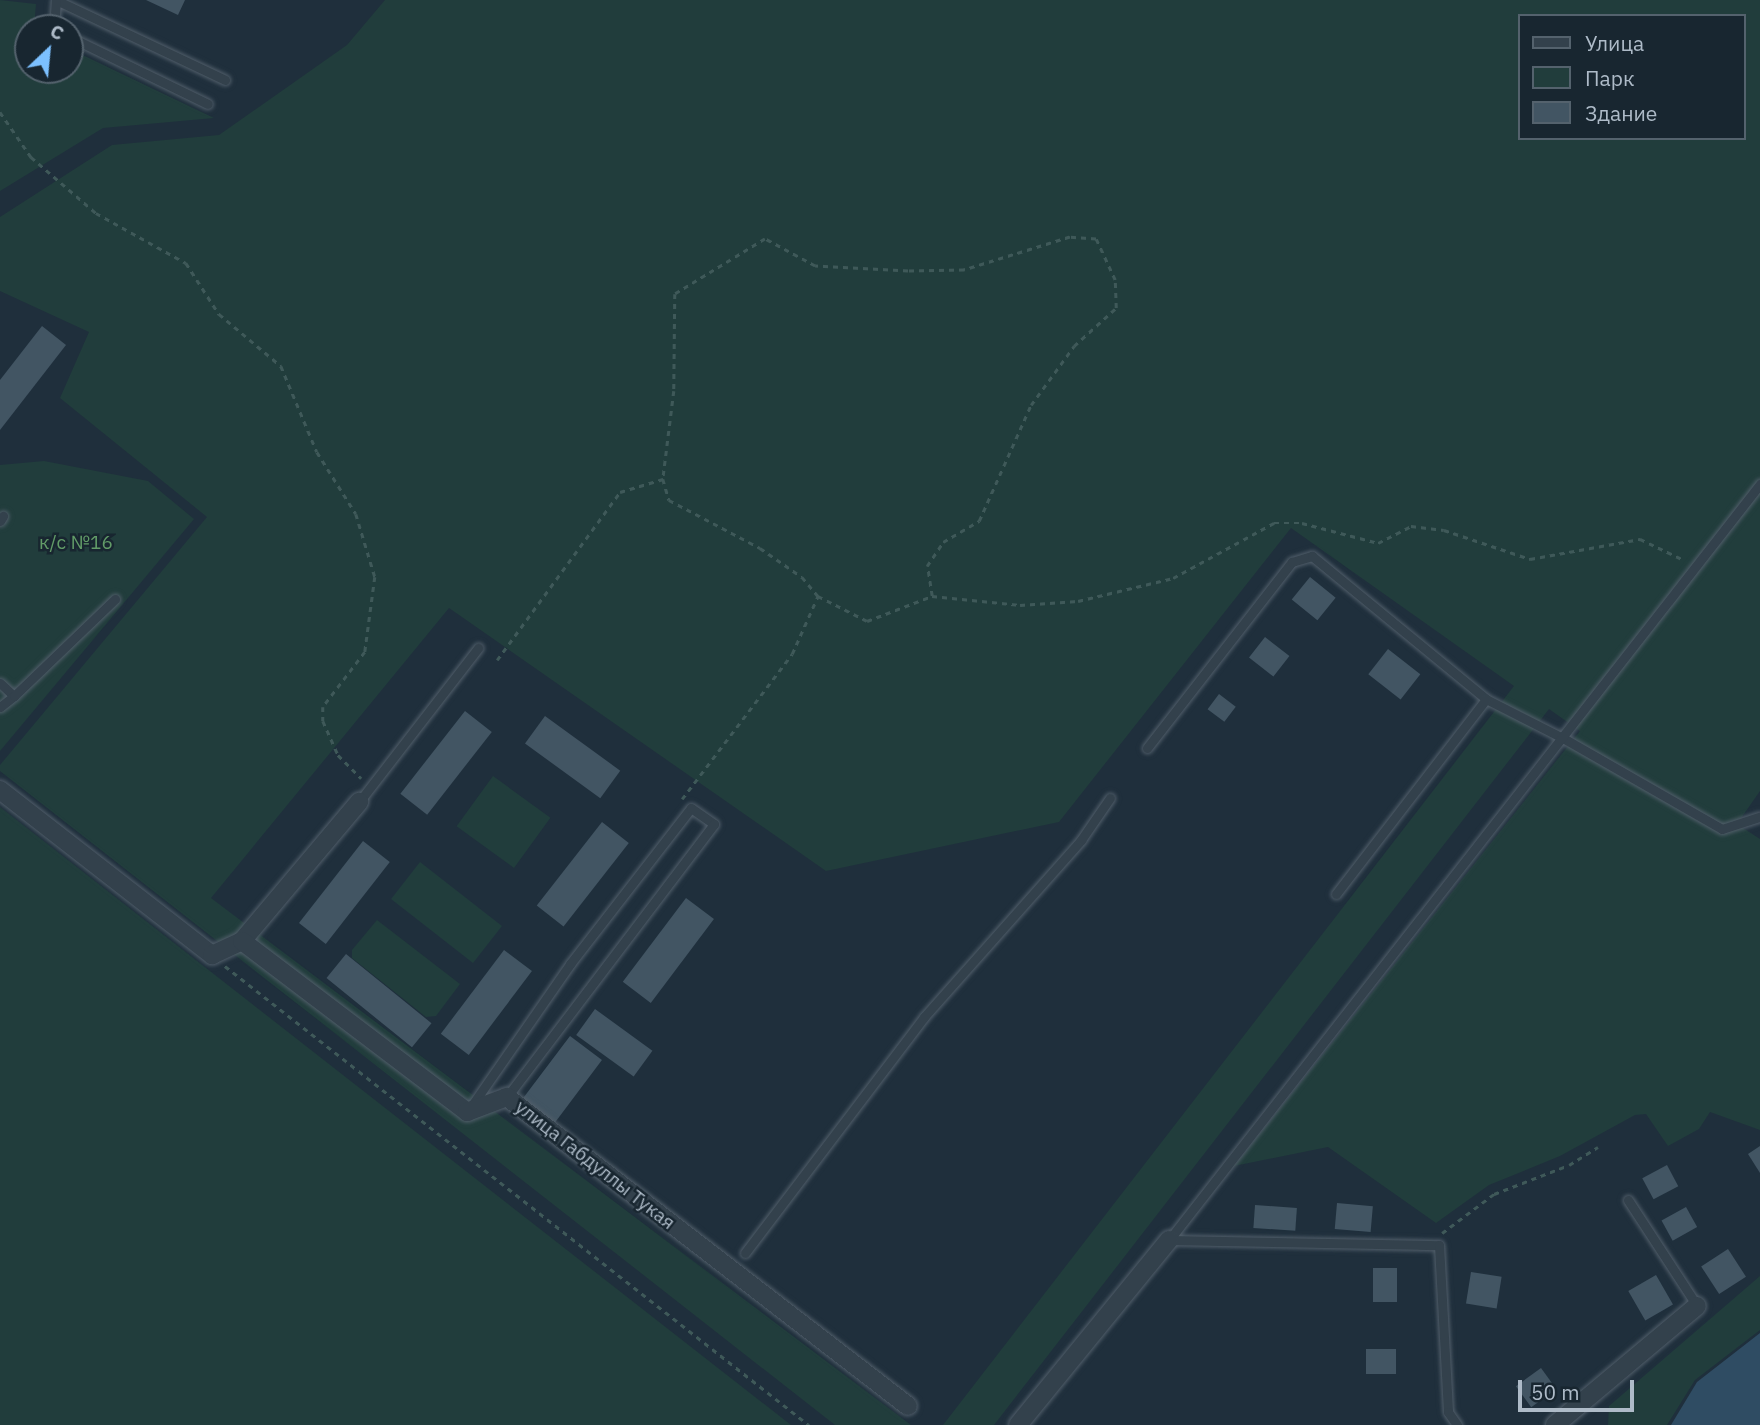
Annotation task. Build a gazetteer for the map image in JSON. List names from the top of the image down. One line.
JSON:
{"streets":{"street":["улица Габдуллы Тукая"]},"parks":["к/с №16"],"legend":["Улица","Парк","Здание"],"scale_bar":"50 m","north":"top right"}
